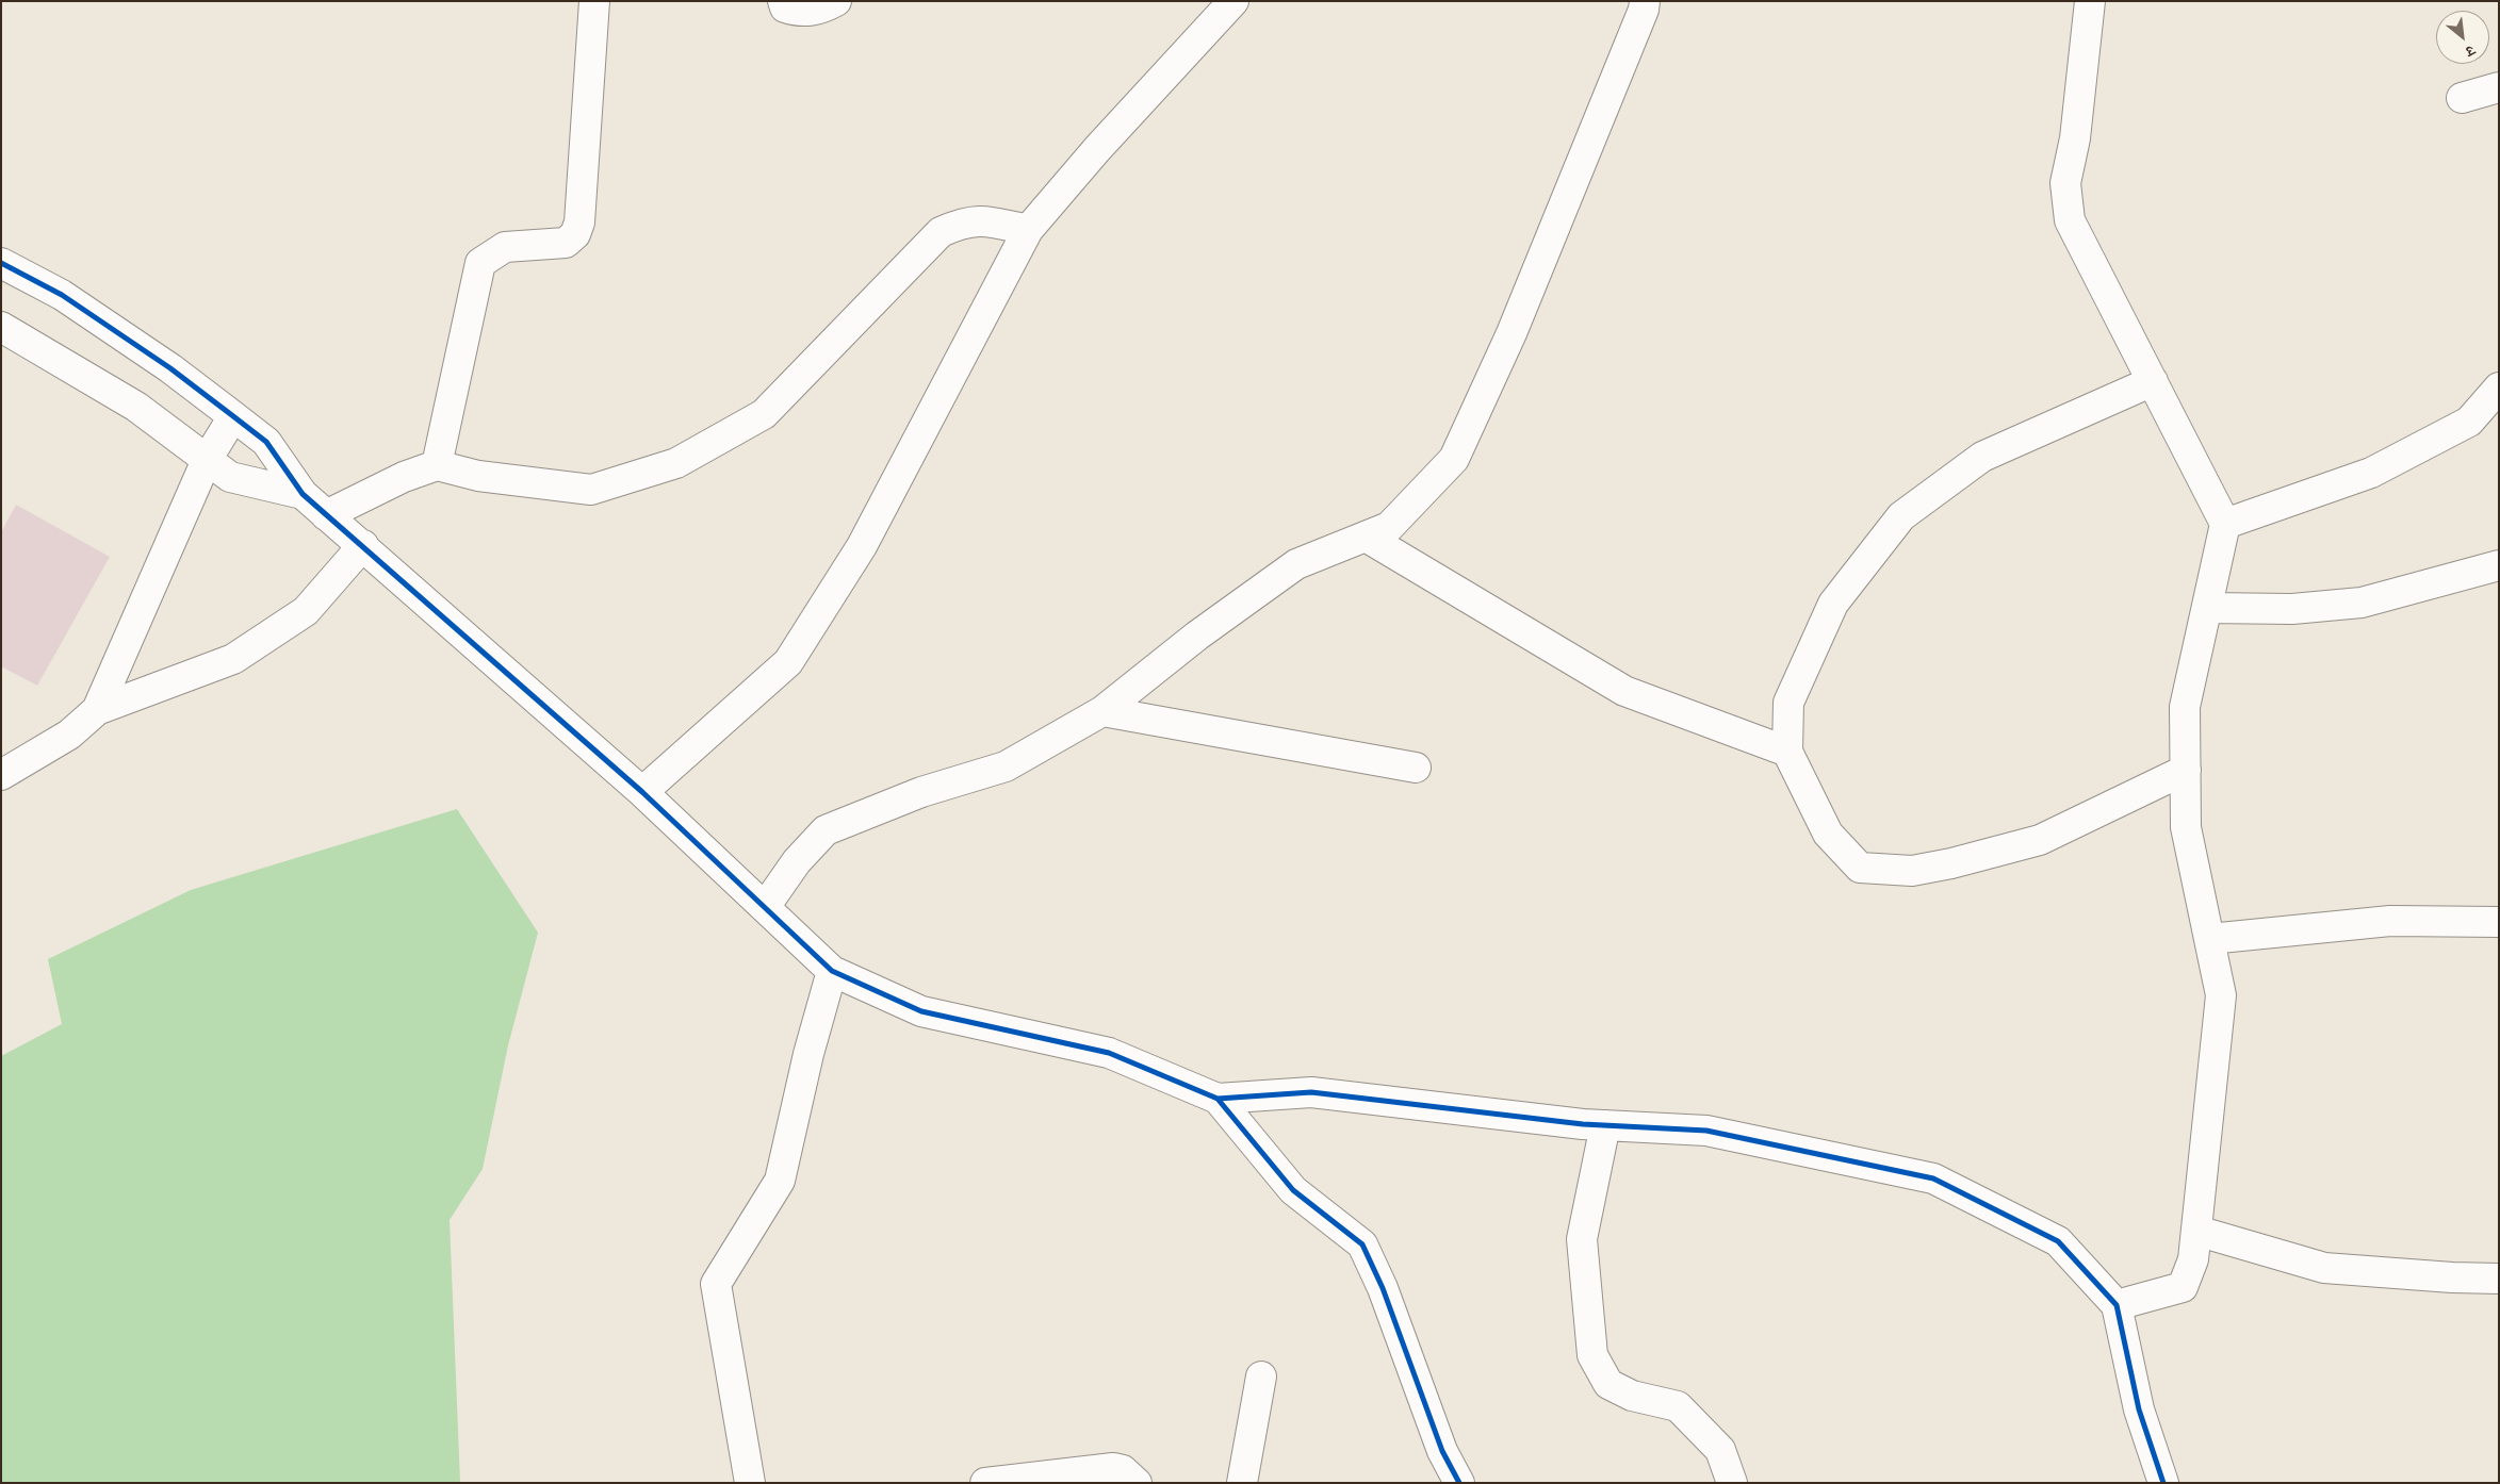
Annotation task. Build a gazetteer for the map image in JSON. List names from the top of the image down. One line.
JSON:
{"north":"bottom right"}
